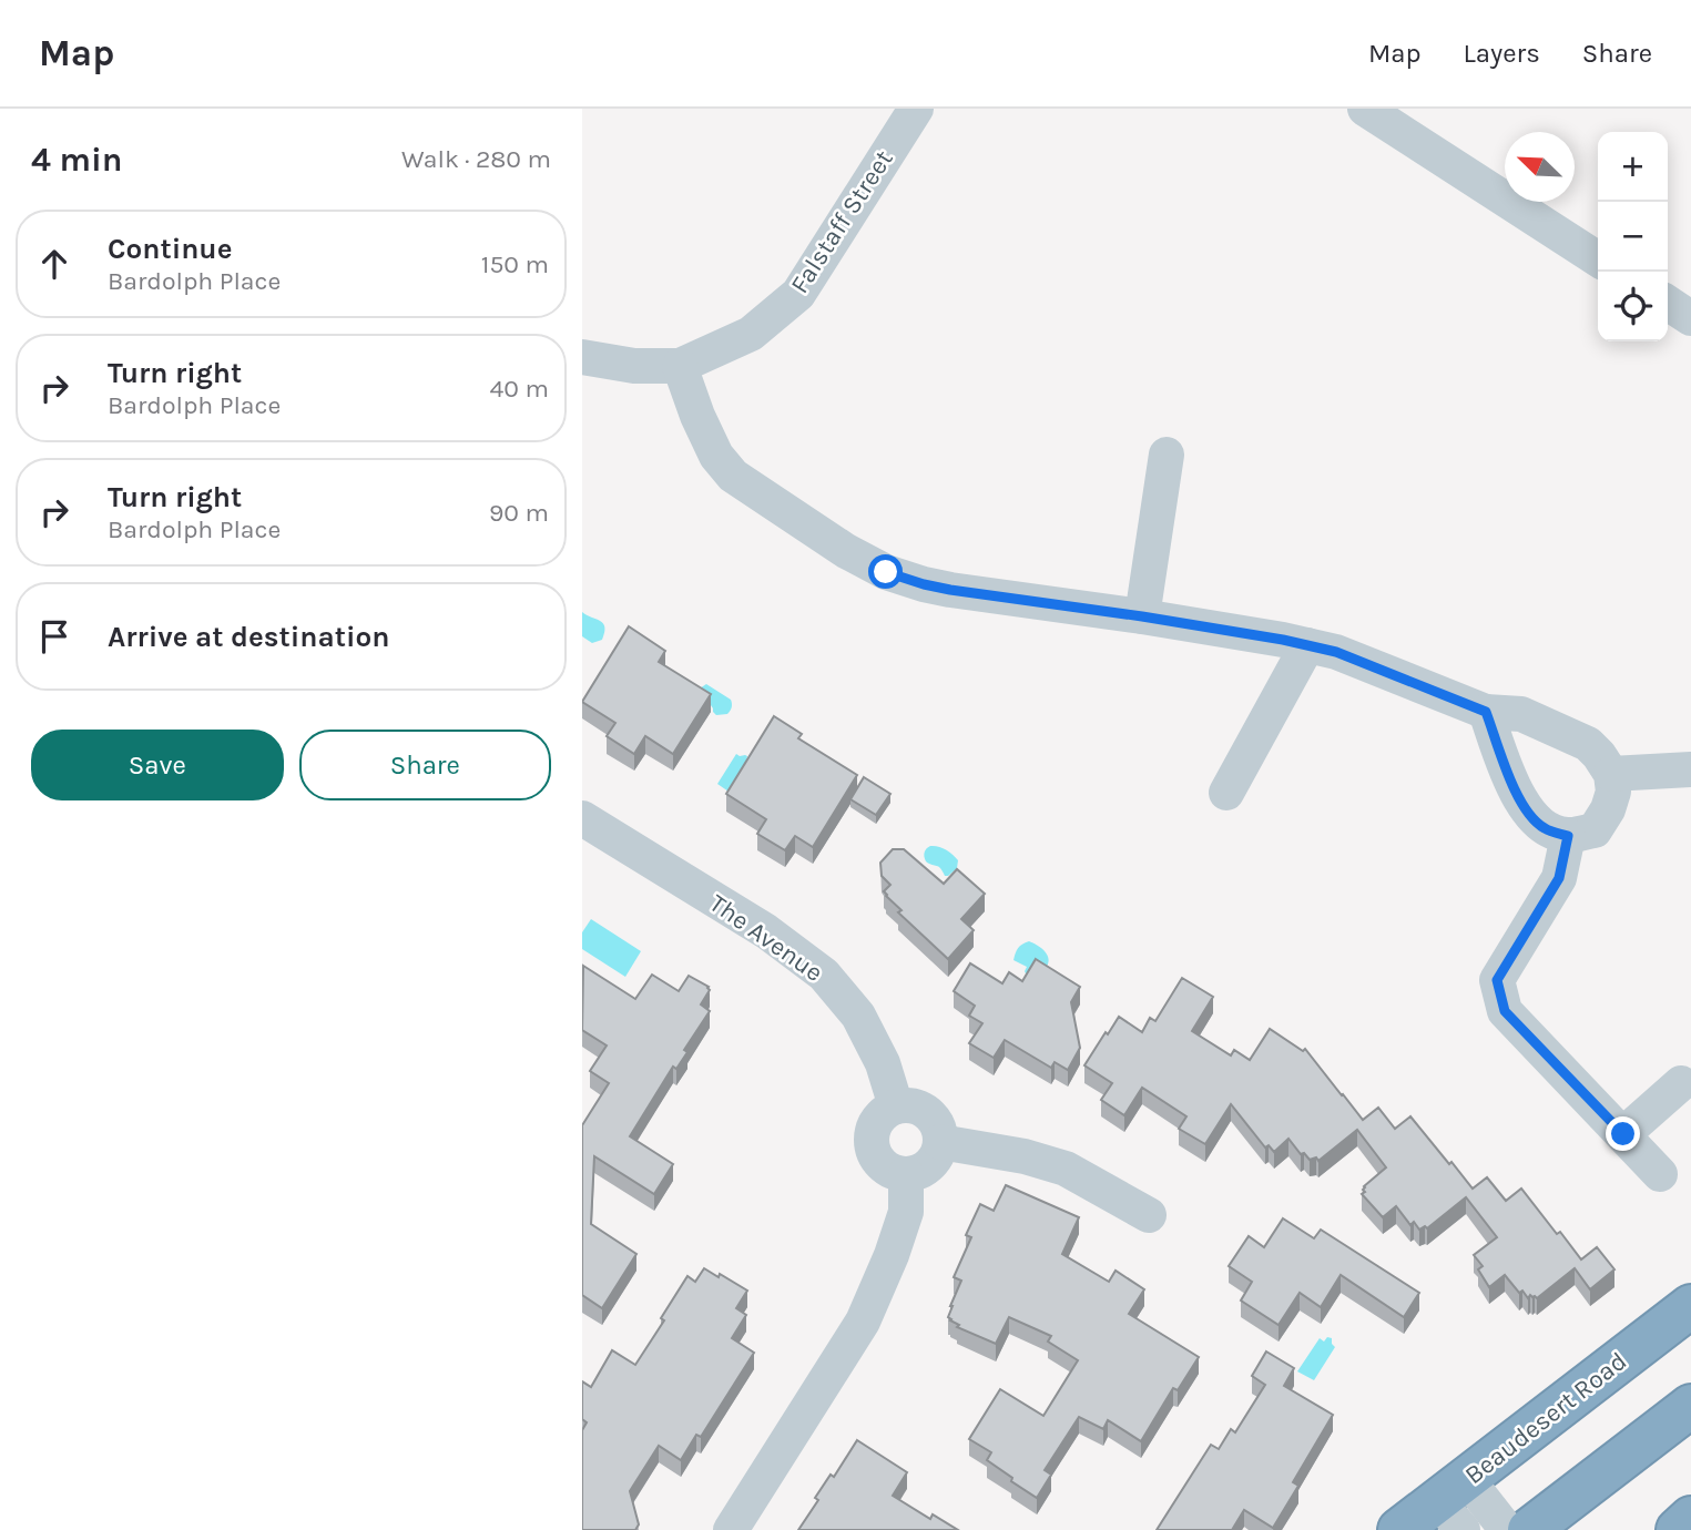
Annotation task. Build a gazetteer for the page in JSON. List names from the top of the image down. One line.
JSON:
{"streets":{"highway":["Beaudesert Road"],"street":["Falstaff Street","The Avenue"]},"north":"top left","page":{"header":"Map","nav":["Map","Layers","Share"],"heading":["4 min","Walk · 280 m"],"map_buttons":["+","−"],"list":[["Continue","Bardolph Place","150 m"],["Turn right","Bardolph Place","40 m"],["Turn right","Bardolph Place","90 m"],"Arrive at destination"],"buttons":["Save","Share"]}}
